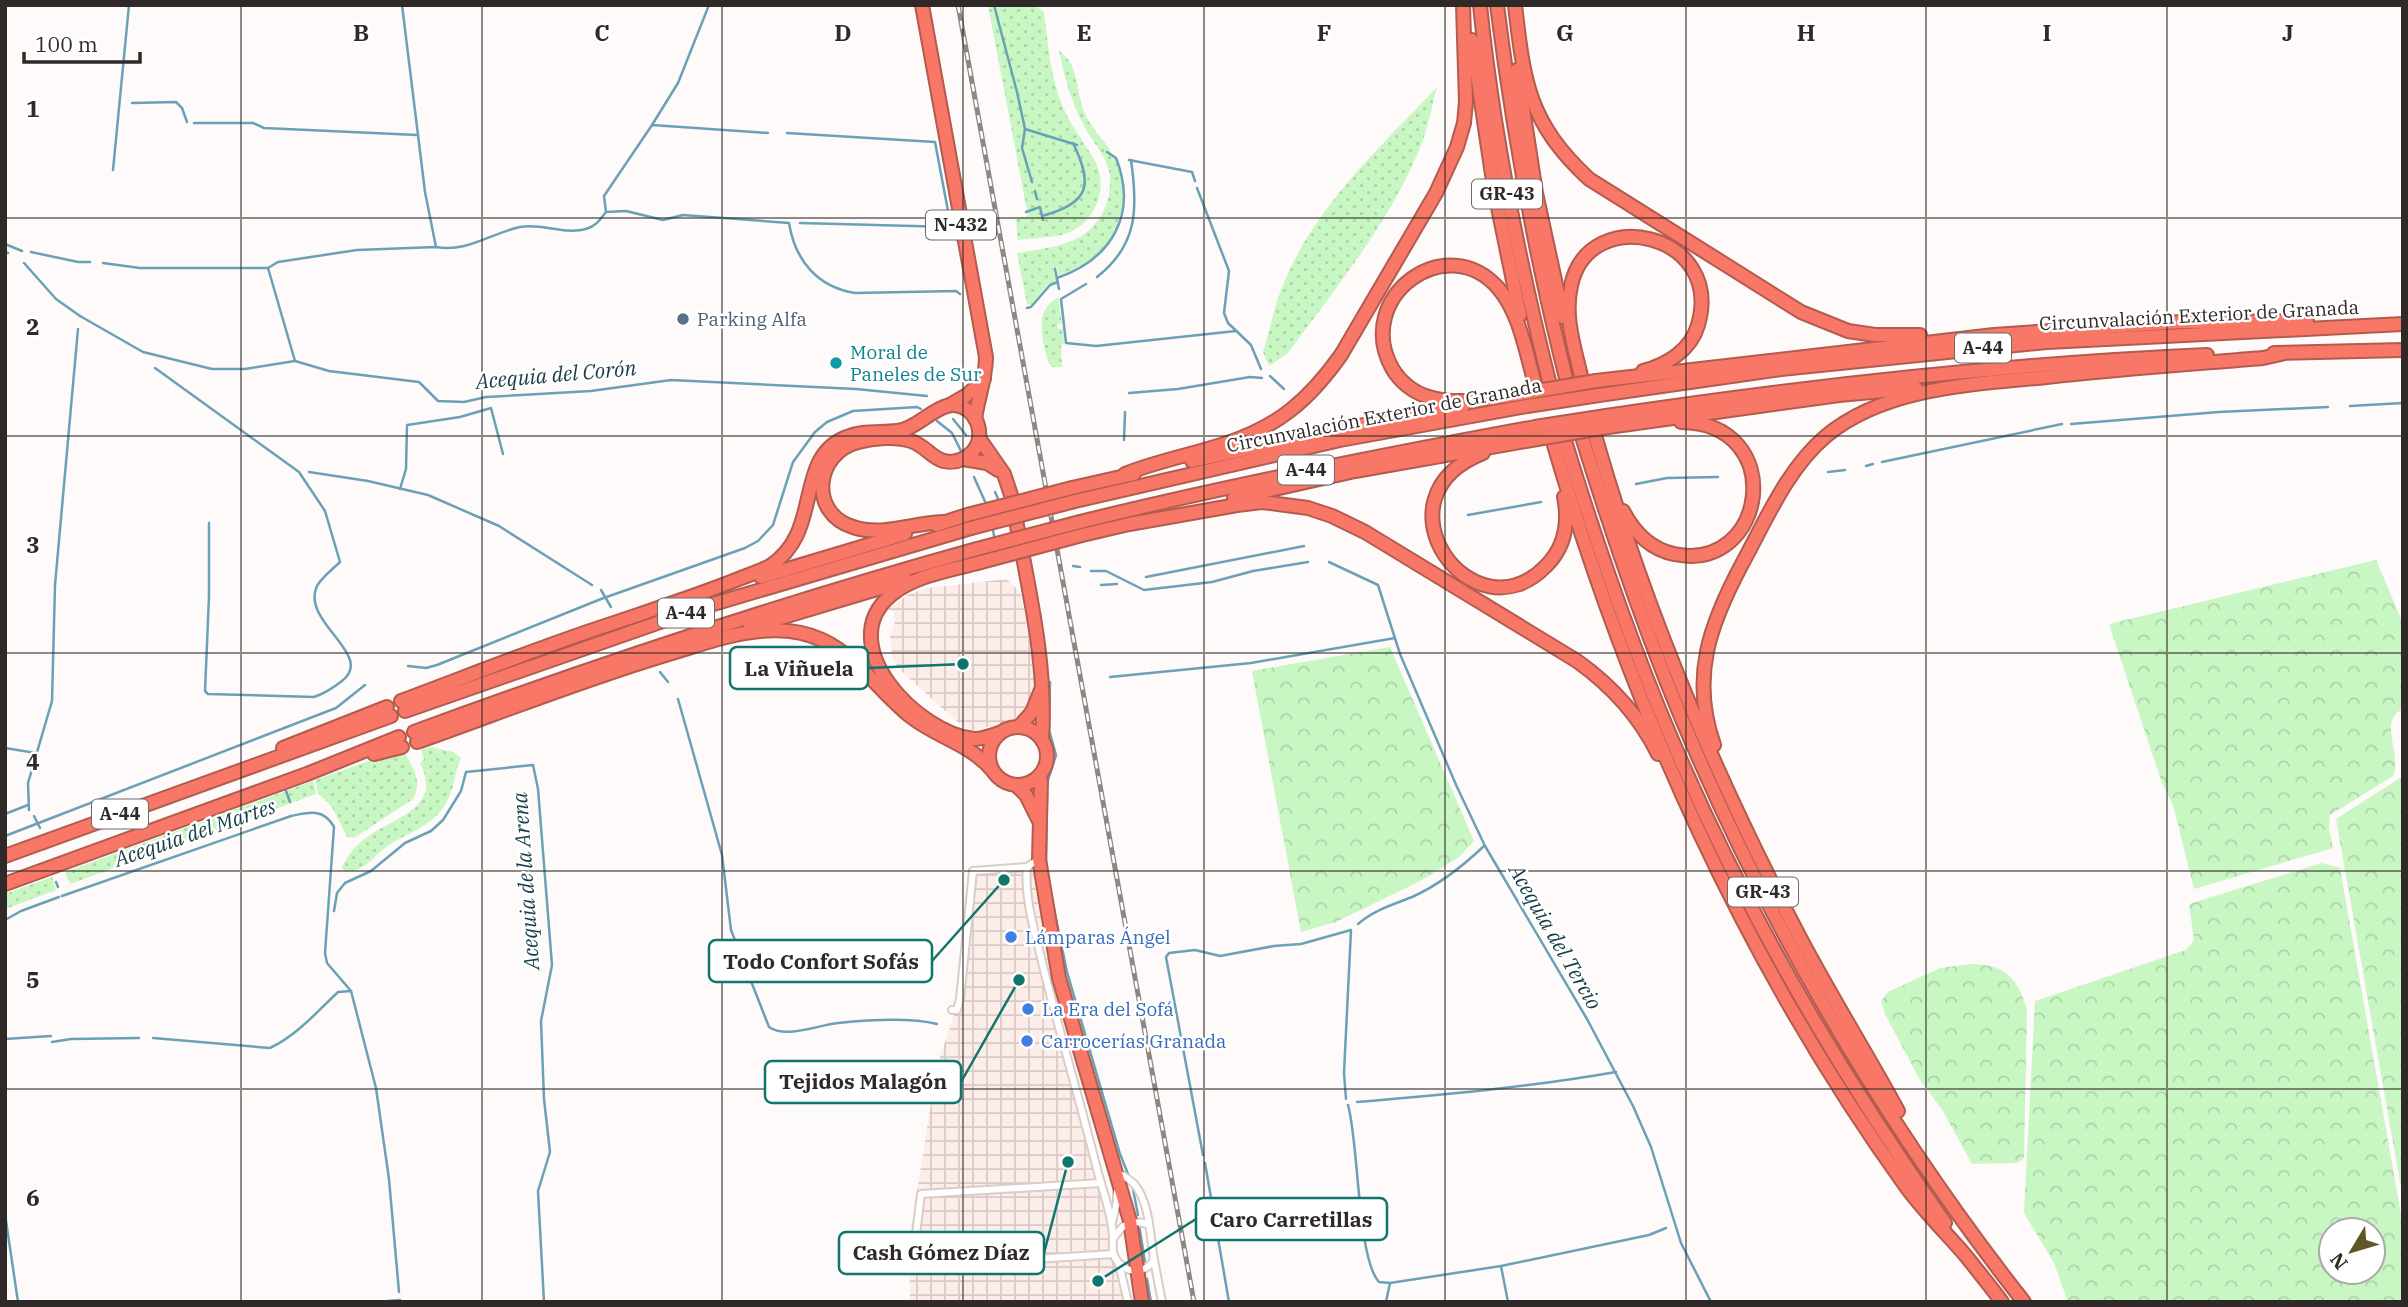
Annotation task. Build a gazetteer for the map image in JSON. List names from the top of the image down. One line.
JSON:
{"streets":{"highway":["GR-43","N-432","Circunvalación Exterior de Granada","A-44"]},"water":["Acequia del Corón","Acequia del Martes","Acequia de la Arena","Acequia del Tercio"],"places":["Parking Alfa","Moral de Paneles de Sur","La Viñuela","Todo Confort Sofás","Lámparas Ángel","Tejidos Malagón","La Era del Sofá","Carrocerías Granada","Cash Gómez Díaz","Caro Carretillas"],"scale_bar":"100 m","north":"bottom left","grid":{"columns":["B","C","D","E","F","G","H","I","J"],"rows":["1","2","3","4","5","6"]}}
